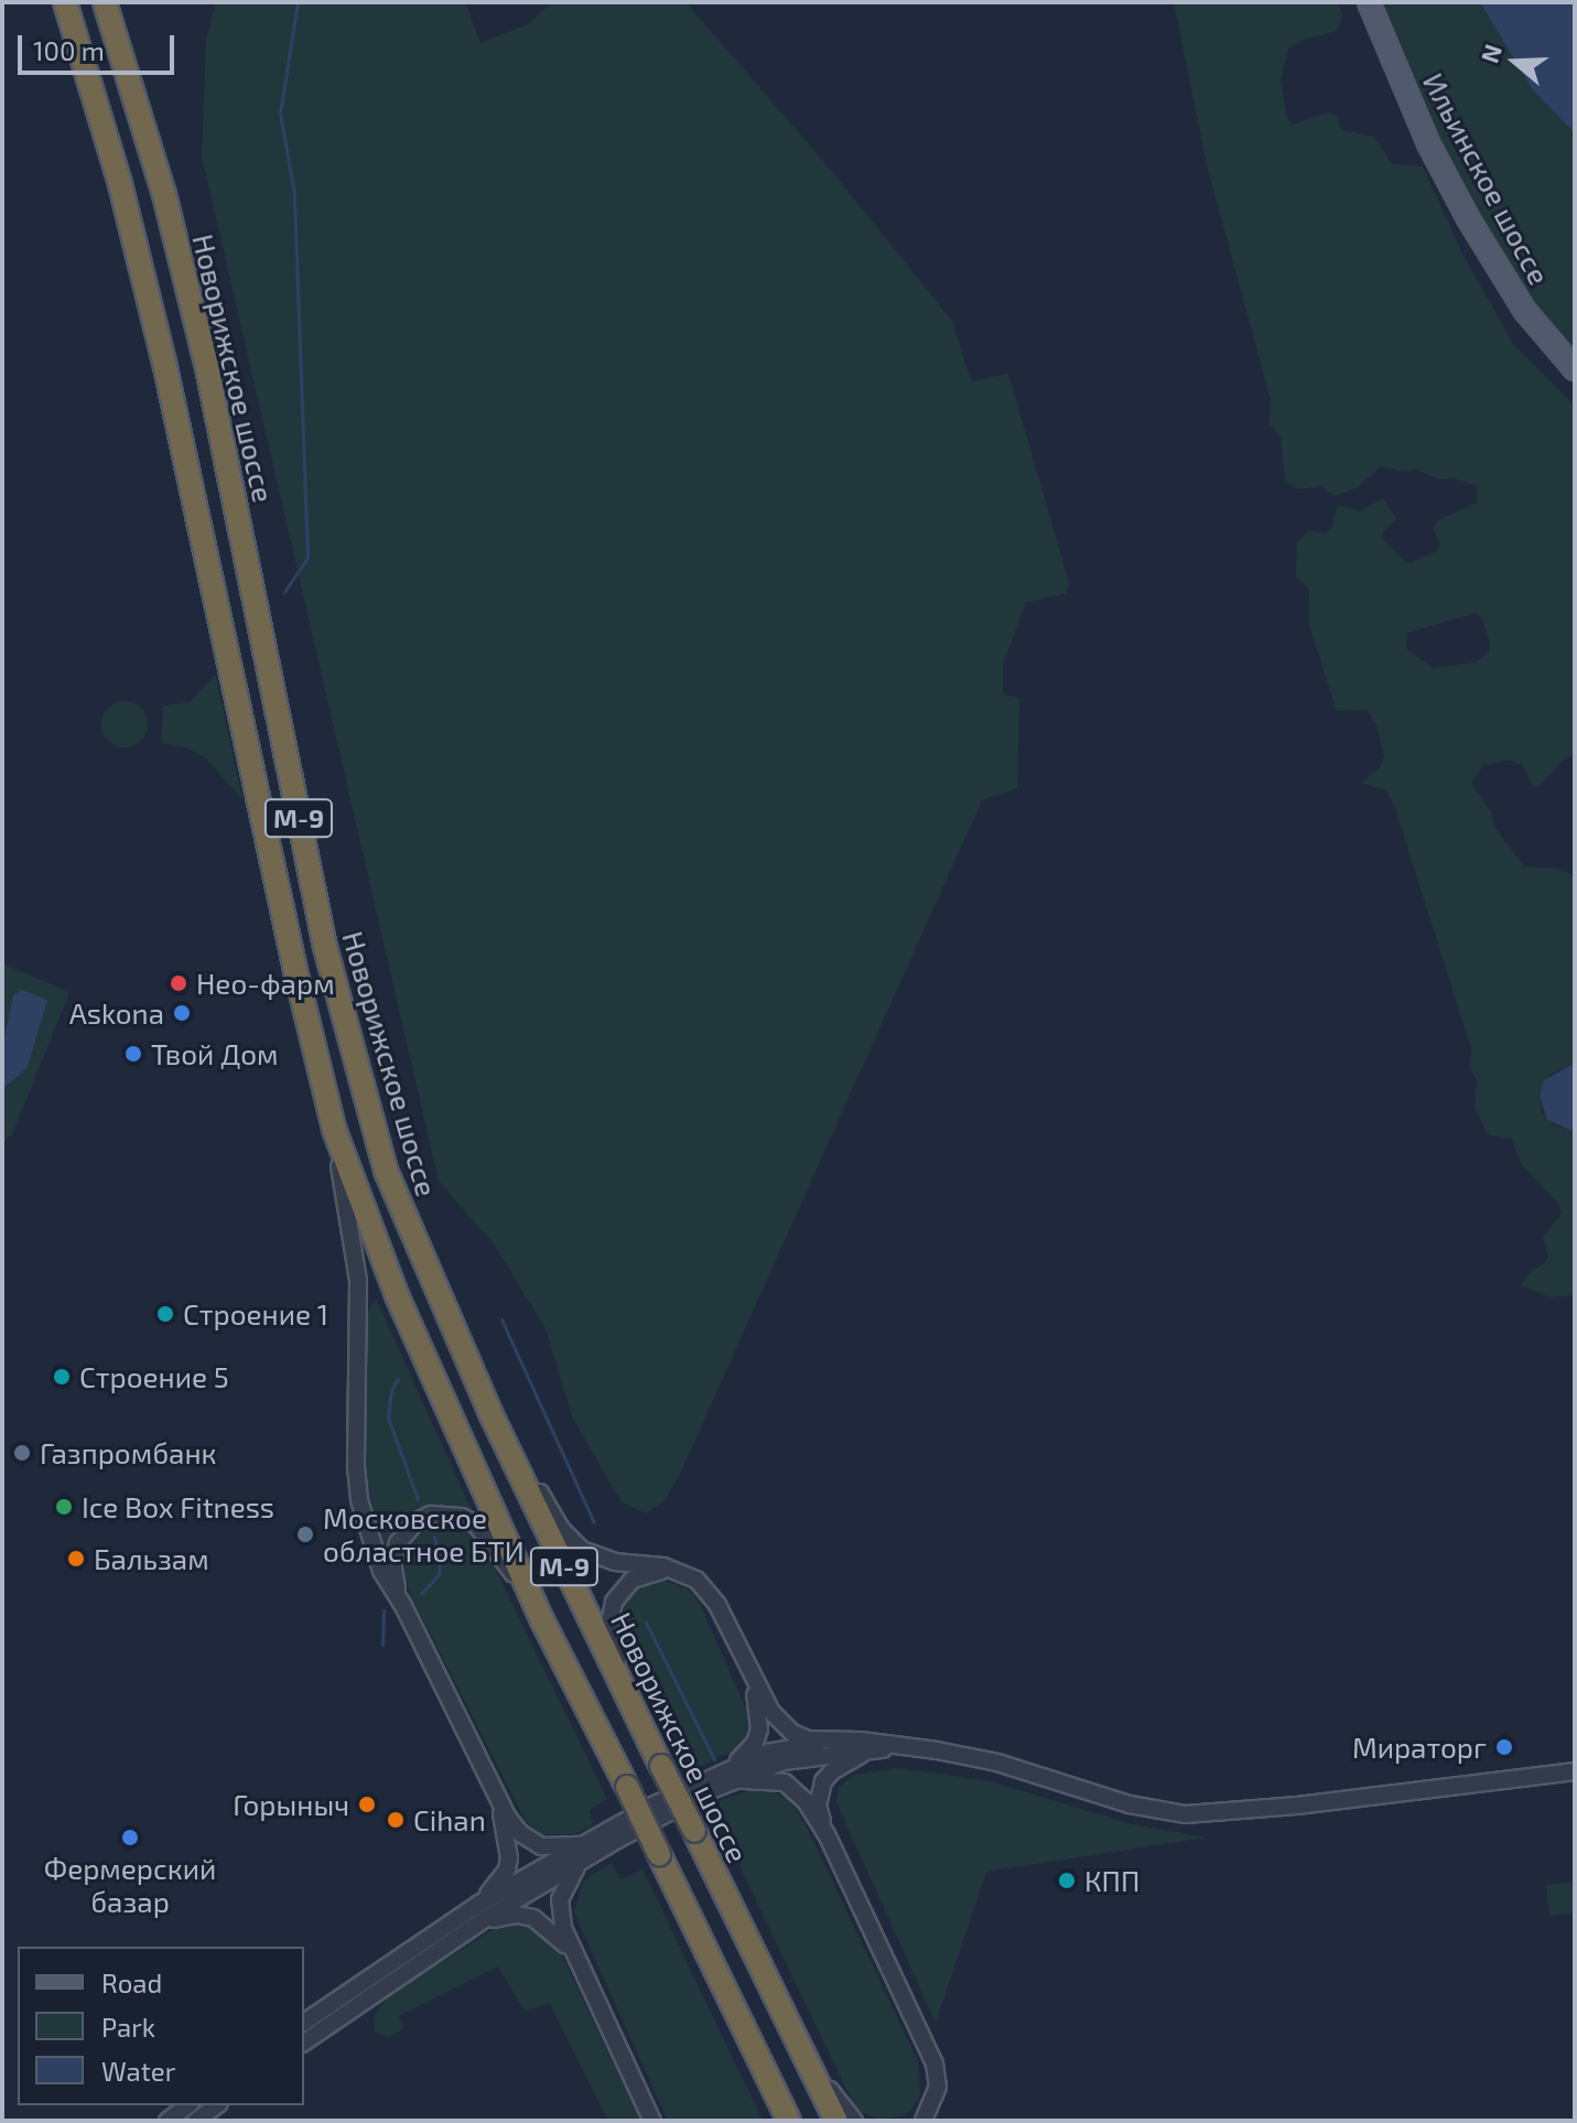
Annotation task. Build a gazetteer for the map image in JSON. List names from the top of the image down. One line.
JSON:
{"streets":{"highway":["Новорижское шоссе","М-9"],"main road":["Ильинское шоссе"]},"crossings":[["Новорижское шоссе","М-9"]],"places":["Нео-фарм","Askona","Твой Дом","Строение 1","Строение 5","Газпромбанк","Ice Box Fitness","Московское областное БТИ","Бальзам","Мираторг","Горыныч","Cihan","Фермерский базар","КПП"],"legend":["Road","Park","Water"],"scale_bar":"100 m","north":"left"}
